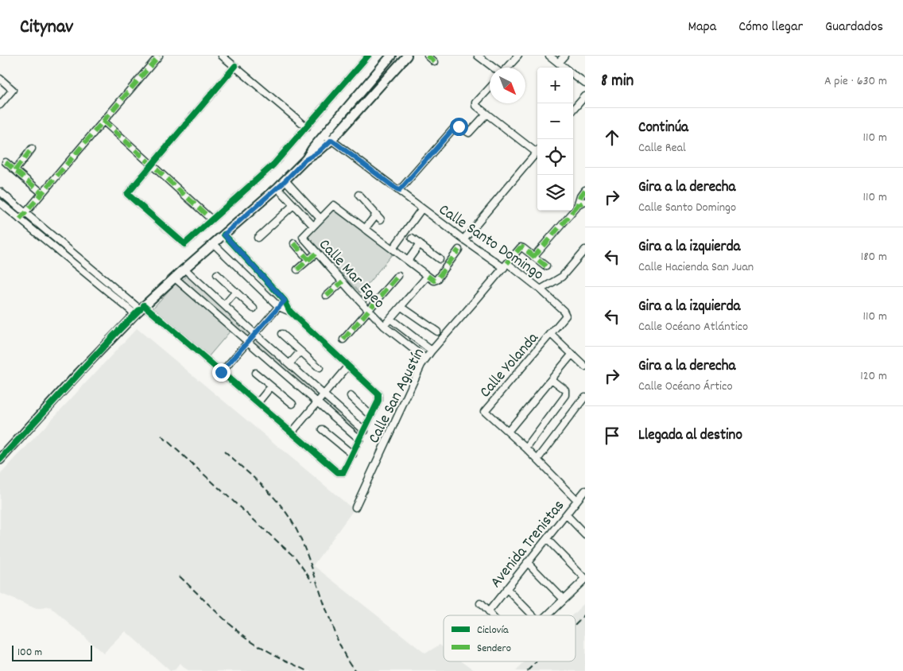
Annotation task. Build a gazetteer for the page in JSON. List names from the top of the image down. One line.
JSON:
{"streets":{"street":["Calle Santo Domingo","Calle Mar Egeo","Calle Yolanda","Calle San Agustín","Avenida Trenistas"]},"crossings":[["Calle Santo Domingo","Calle Yolanda"],["Calle Santo Domingo","Calle San Agustín"],["Calle Mar Egeo","Calle San Agustín"]],"legend":["Ciclovía","Sendero"],"scale_bar":"100 m","north":"bottom right","page":{"header":"Citynav","nav":["Mapa","Cómo llegar","Guardados"],"heading":["8 min","A pie · 630 m"],"map_buttons":["+","−"],"list":[["Continúa","Calle Real","110 m"],["Gira a la derecha","Calle Santo Domingo","110 m"],["Gira a la izquierda","Calle Hacienda San Juan","180 m"],["Gira a la izquierda","Calle Océano Atlántico","110 m"],["Gira a la derecha","Calle Océano Ártico","120 m"],"Llegada al destino"],"scale":"100 m"}}
